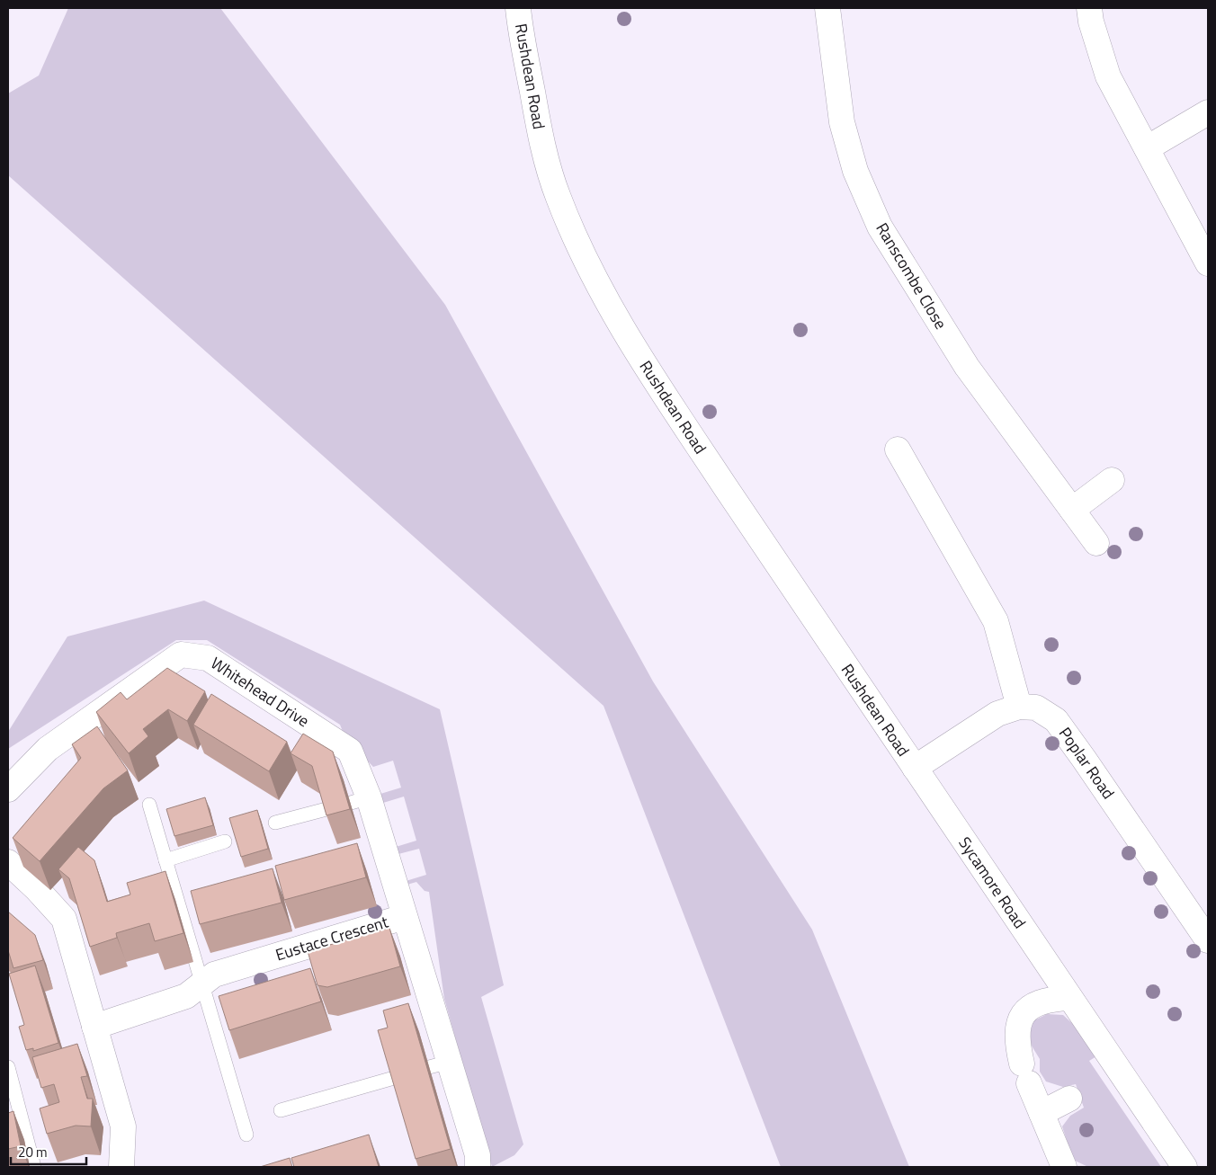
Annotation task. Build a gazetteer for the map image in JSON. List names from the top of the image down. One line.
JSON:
{"streets":{"street":["Rushdean Road","Ranscombe Close","Whitehead Drive","Poplar Road","Sycamore Road","Eustace Crescent"]},"crossings":[["Rushdean Road","Poplar Road"],["Rushdean Road","Sycamore Road"],["Whitehead Drive","Eustace Crescent"],["Poplar Road","Sycamore Road"]],"scale_bar":"20 m"}
